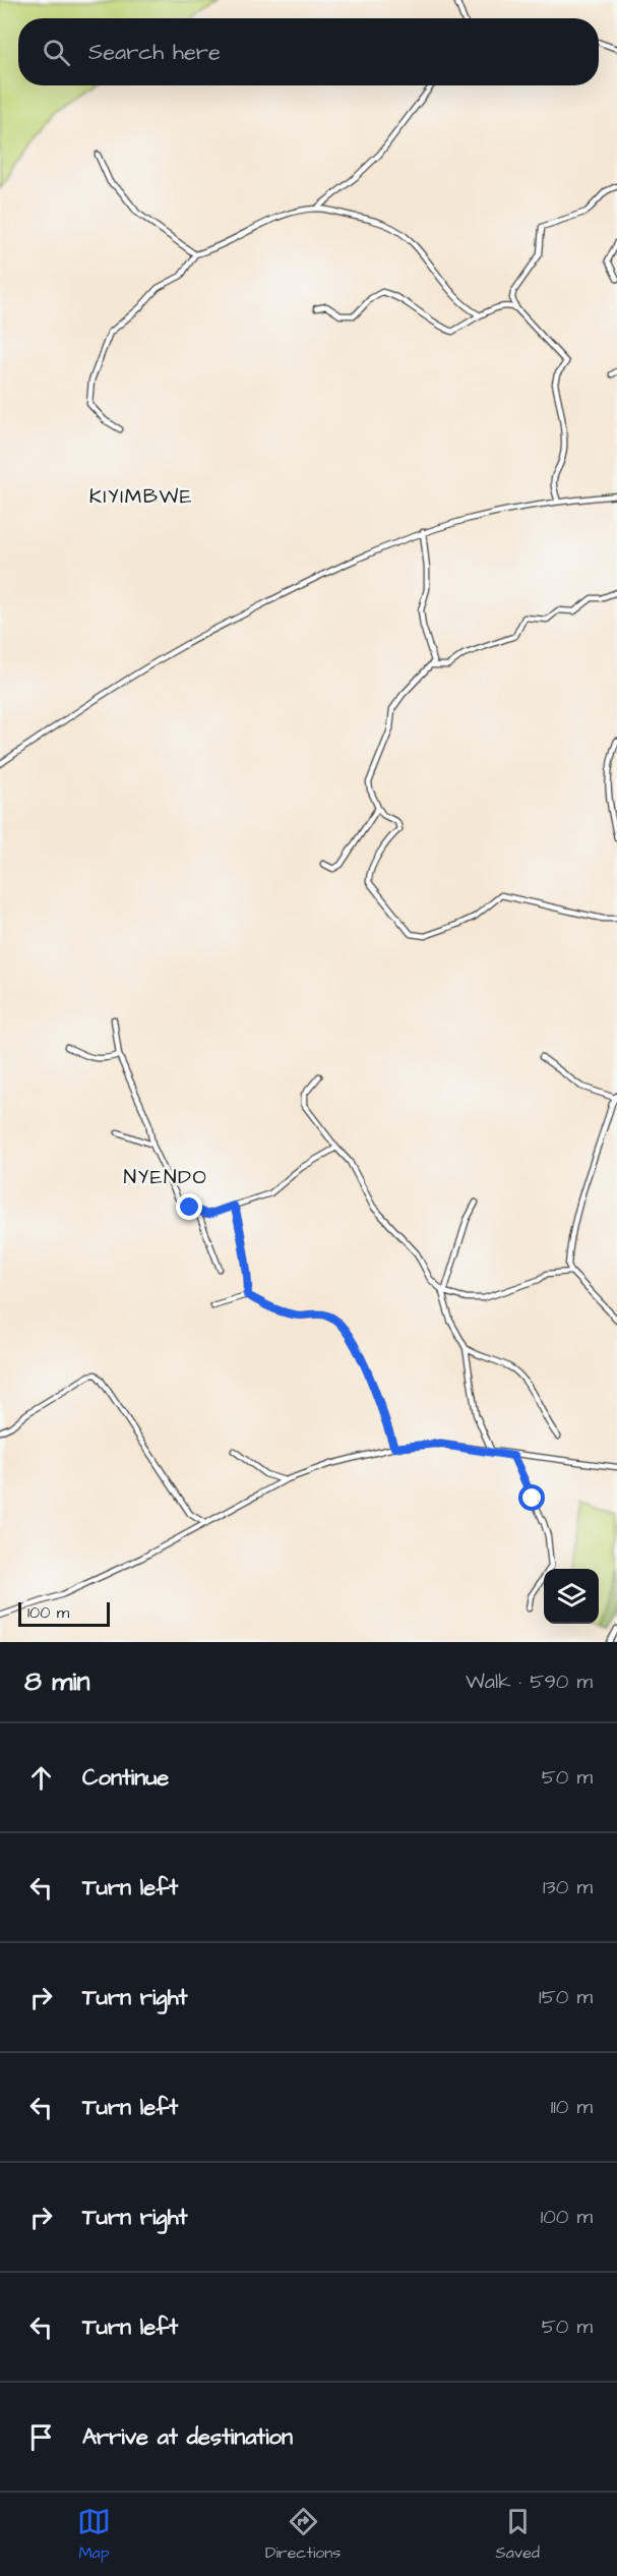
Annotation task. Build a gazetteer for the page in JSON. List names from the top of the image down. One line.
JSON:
{"districts":["KIYIMBWE","NYENDO"],"scale_bar":"100 m","page":{"search":"Search here","scale":"100 m","heading":["8 min","Walk · 590 m"],"list":[["Continue","50 m"],["Turn left","130 m"],["Turn right","150 m"],["Turn left","110 m"],["Turn right","100 m"],["Turn left","50 m"],"Arrive at destination"],"nav":["Map","Directions","Saved"]}}
